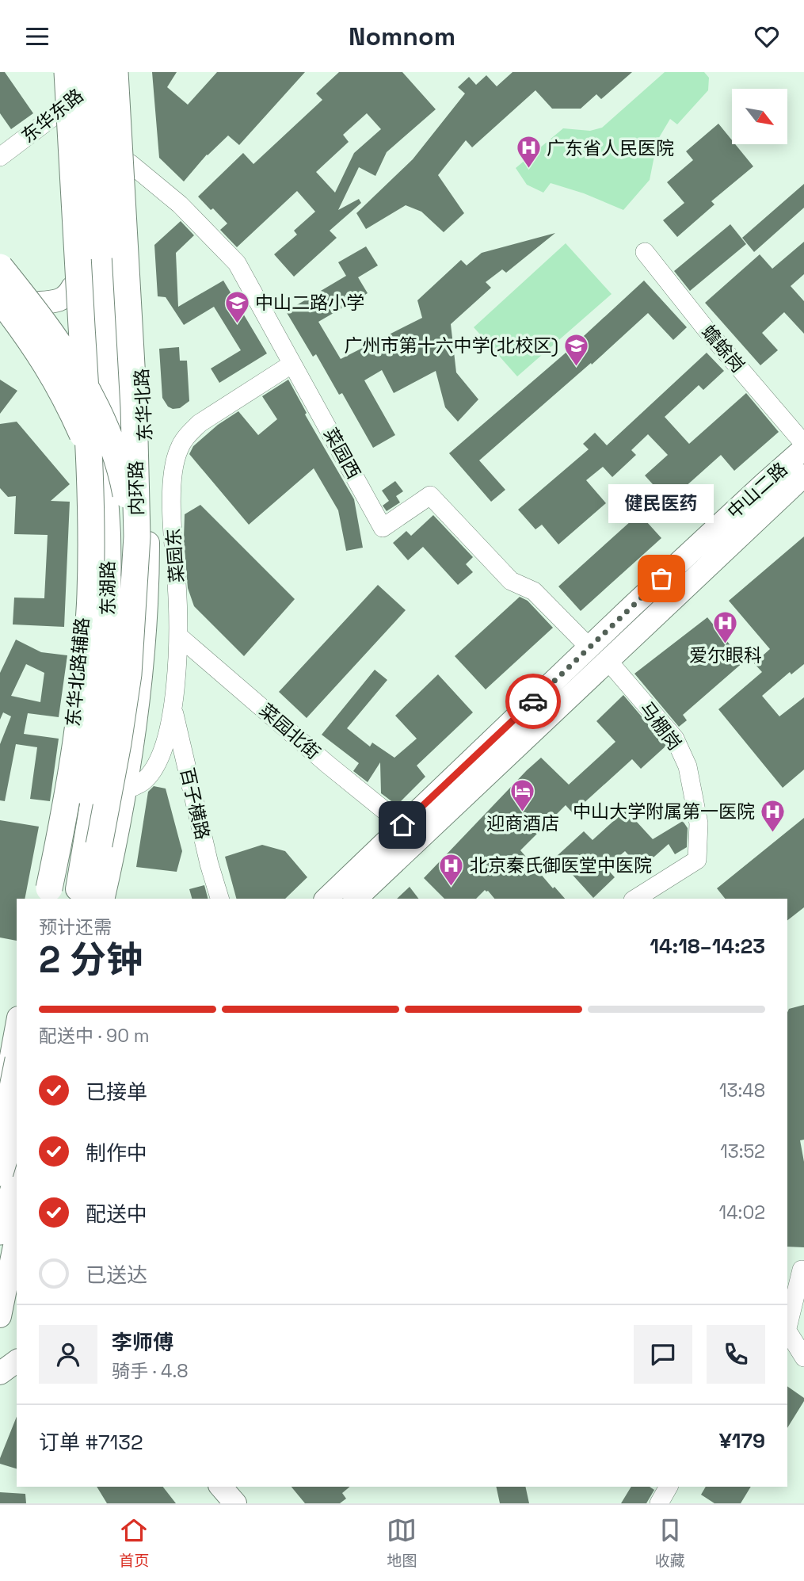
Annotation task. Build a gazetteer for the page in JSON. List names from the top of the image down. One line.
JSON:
{"streets":{"highway":["内环路","东湖路"],"main road":["东华北路","中山二路","东华北路辅路"],"street":["东华东路","蟾蜍岗","菜园西","菜园东","马棚岗","菜园北街","百子横路"]},"crossings":[["东华北路","菜园西"],["东华北路","菜园东"],["菜园西","中山二路"],["菜园西","菜园东"],["菜园西","马棚岗"],["内环路","东湖路"],["中山二路","马棚岗"],["中山二路","菜园北街"],["菜园东","菜园北街"],["菜园东","百子横路"]],"places":{"hospital":["广东省人民医院","爱尔眼科","中山大学附属第一医院","北京秦氏御医堂中医院"],"school or university":["中山二路小学","广州市第十六中学(北校区)"],"other":["健民医药"],"hotel":["迎商酒店"]},"north":"bottom right","page":{"header":"Nomnom","bubble":"健民医药","heading":["2 分钟","预计还需","14:18–14:23"],"panel":["李师傅","骑手 · 4.8","订单 #7132","¥179"],"bar":"配送中 · 90 m","list":[["已接单","13:48"],["制作中","13:52"],["配送中","14:02"],"已送达"],"tabs":["首页","地图","收藏"]}}
